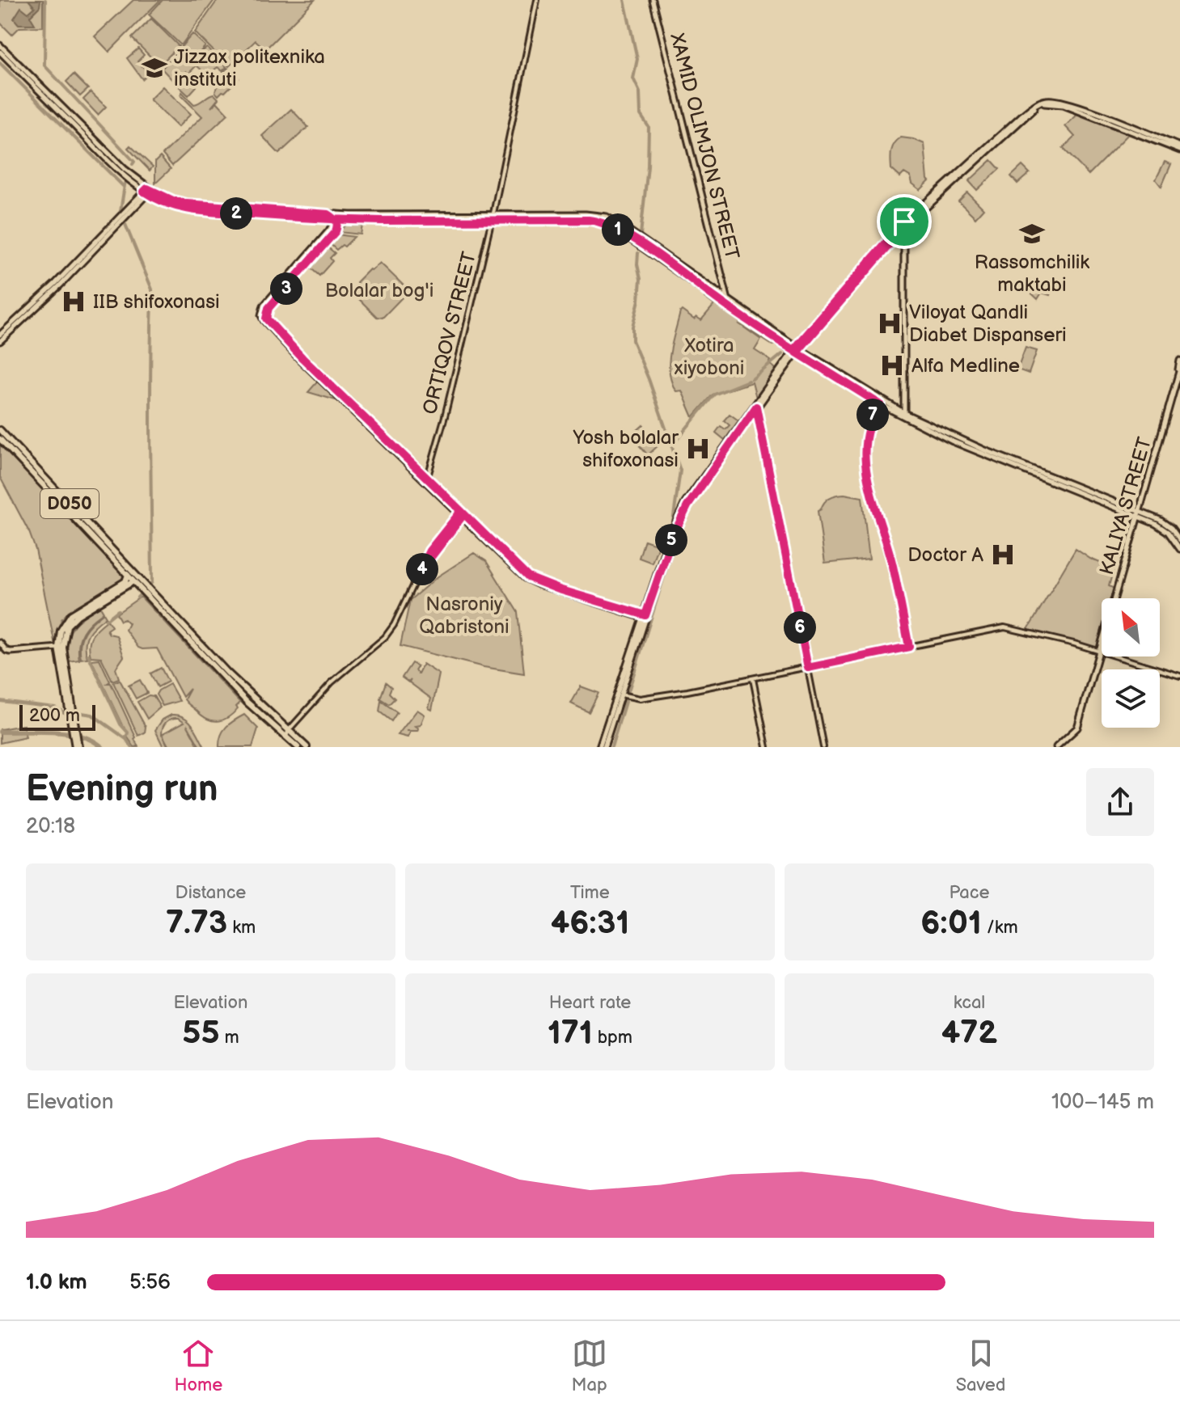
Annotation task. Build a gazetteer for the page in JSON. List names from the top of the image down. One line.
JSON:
{"streets":{"main road":["XAMID OLIMJON STREET","D050","KALIYA STREET"],"street":["ORTIQOV STREET"]},"parks":["Bolalar bog'i","Xotira xiyoboni","Nasroniy Qabristoni"],"places":{"school or university":["Jizzax politexnika instituti","Rassomchilik maktabi"],"hospital":["IIB shifoxonasi","Viloyat Qandli Diabet Dispanseri","Alfa Medline","Yosh bolalar shifoxonasi","Doctor A"]},"scale_bar":"200 m","north":"top left","page":{"pins":["2","1","3","7","5","4","6"],"scale":"200 m","heading":["Evening run","20:18"],"stats":[["Distance","7.73 km"],["Time","46:31"],["Pace","6:01 /km"],["Elevation","55 m"],["Heart rate","171 bpm"],["kcal","472"]],"chart":["Elevation","100–145 m"],"list":[{"name":"1.0 km","note":"5:56"}],"tabs":["Home","Map","Saved"]}}
